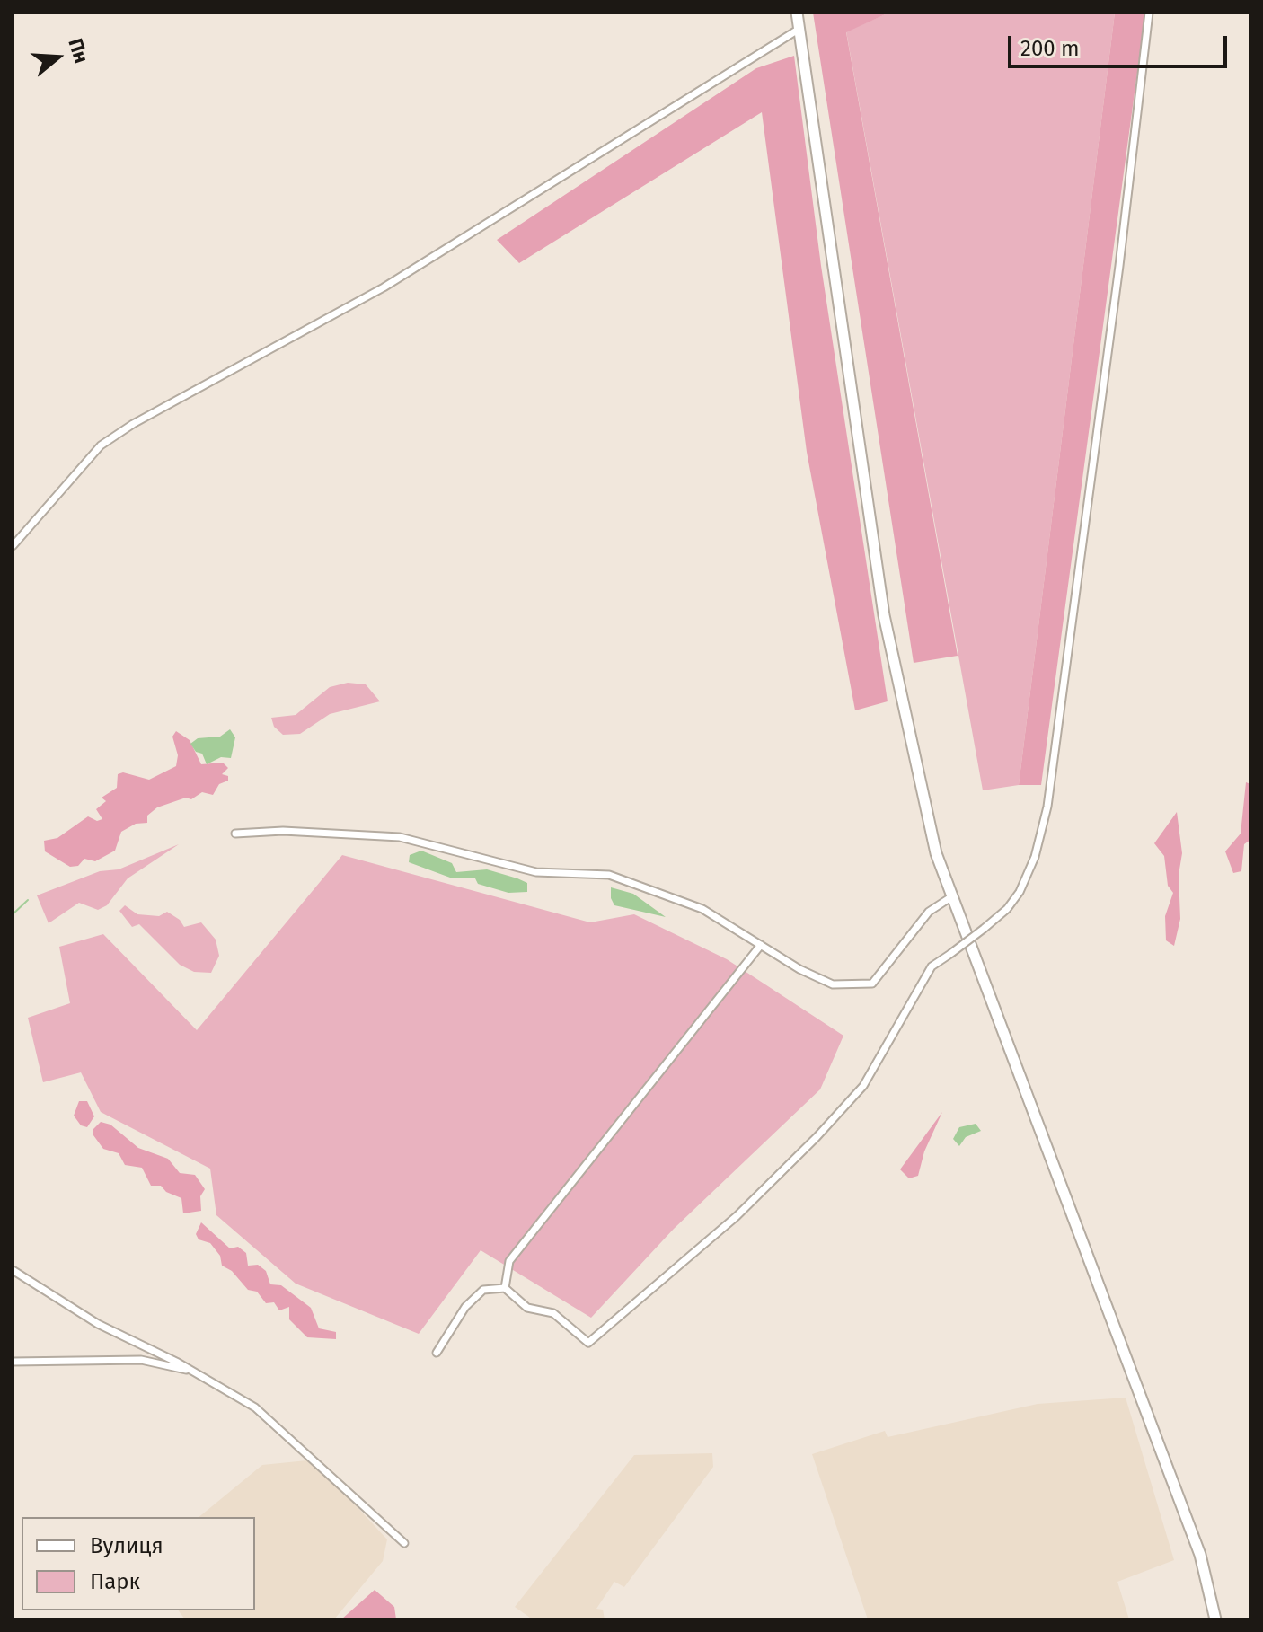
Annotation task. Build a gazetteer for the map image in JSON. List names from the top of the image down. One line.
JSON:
{"legend":["Вулиця","Парк"],"scale_bar":"200 m","north":"right"}
